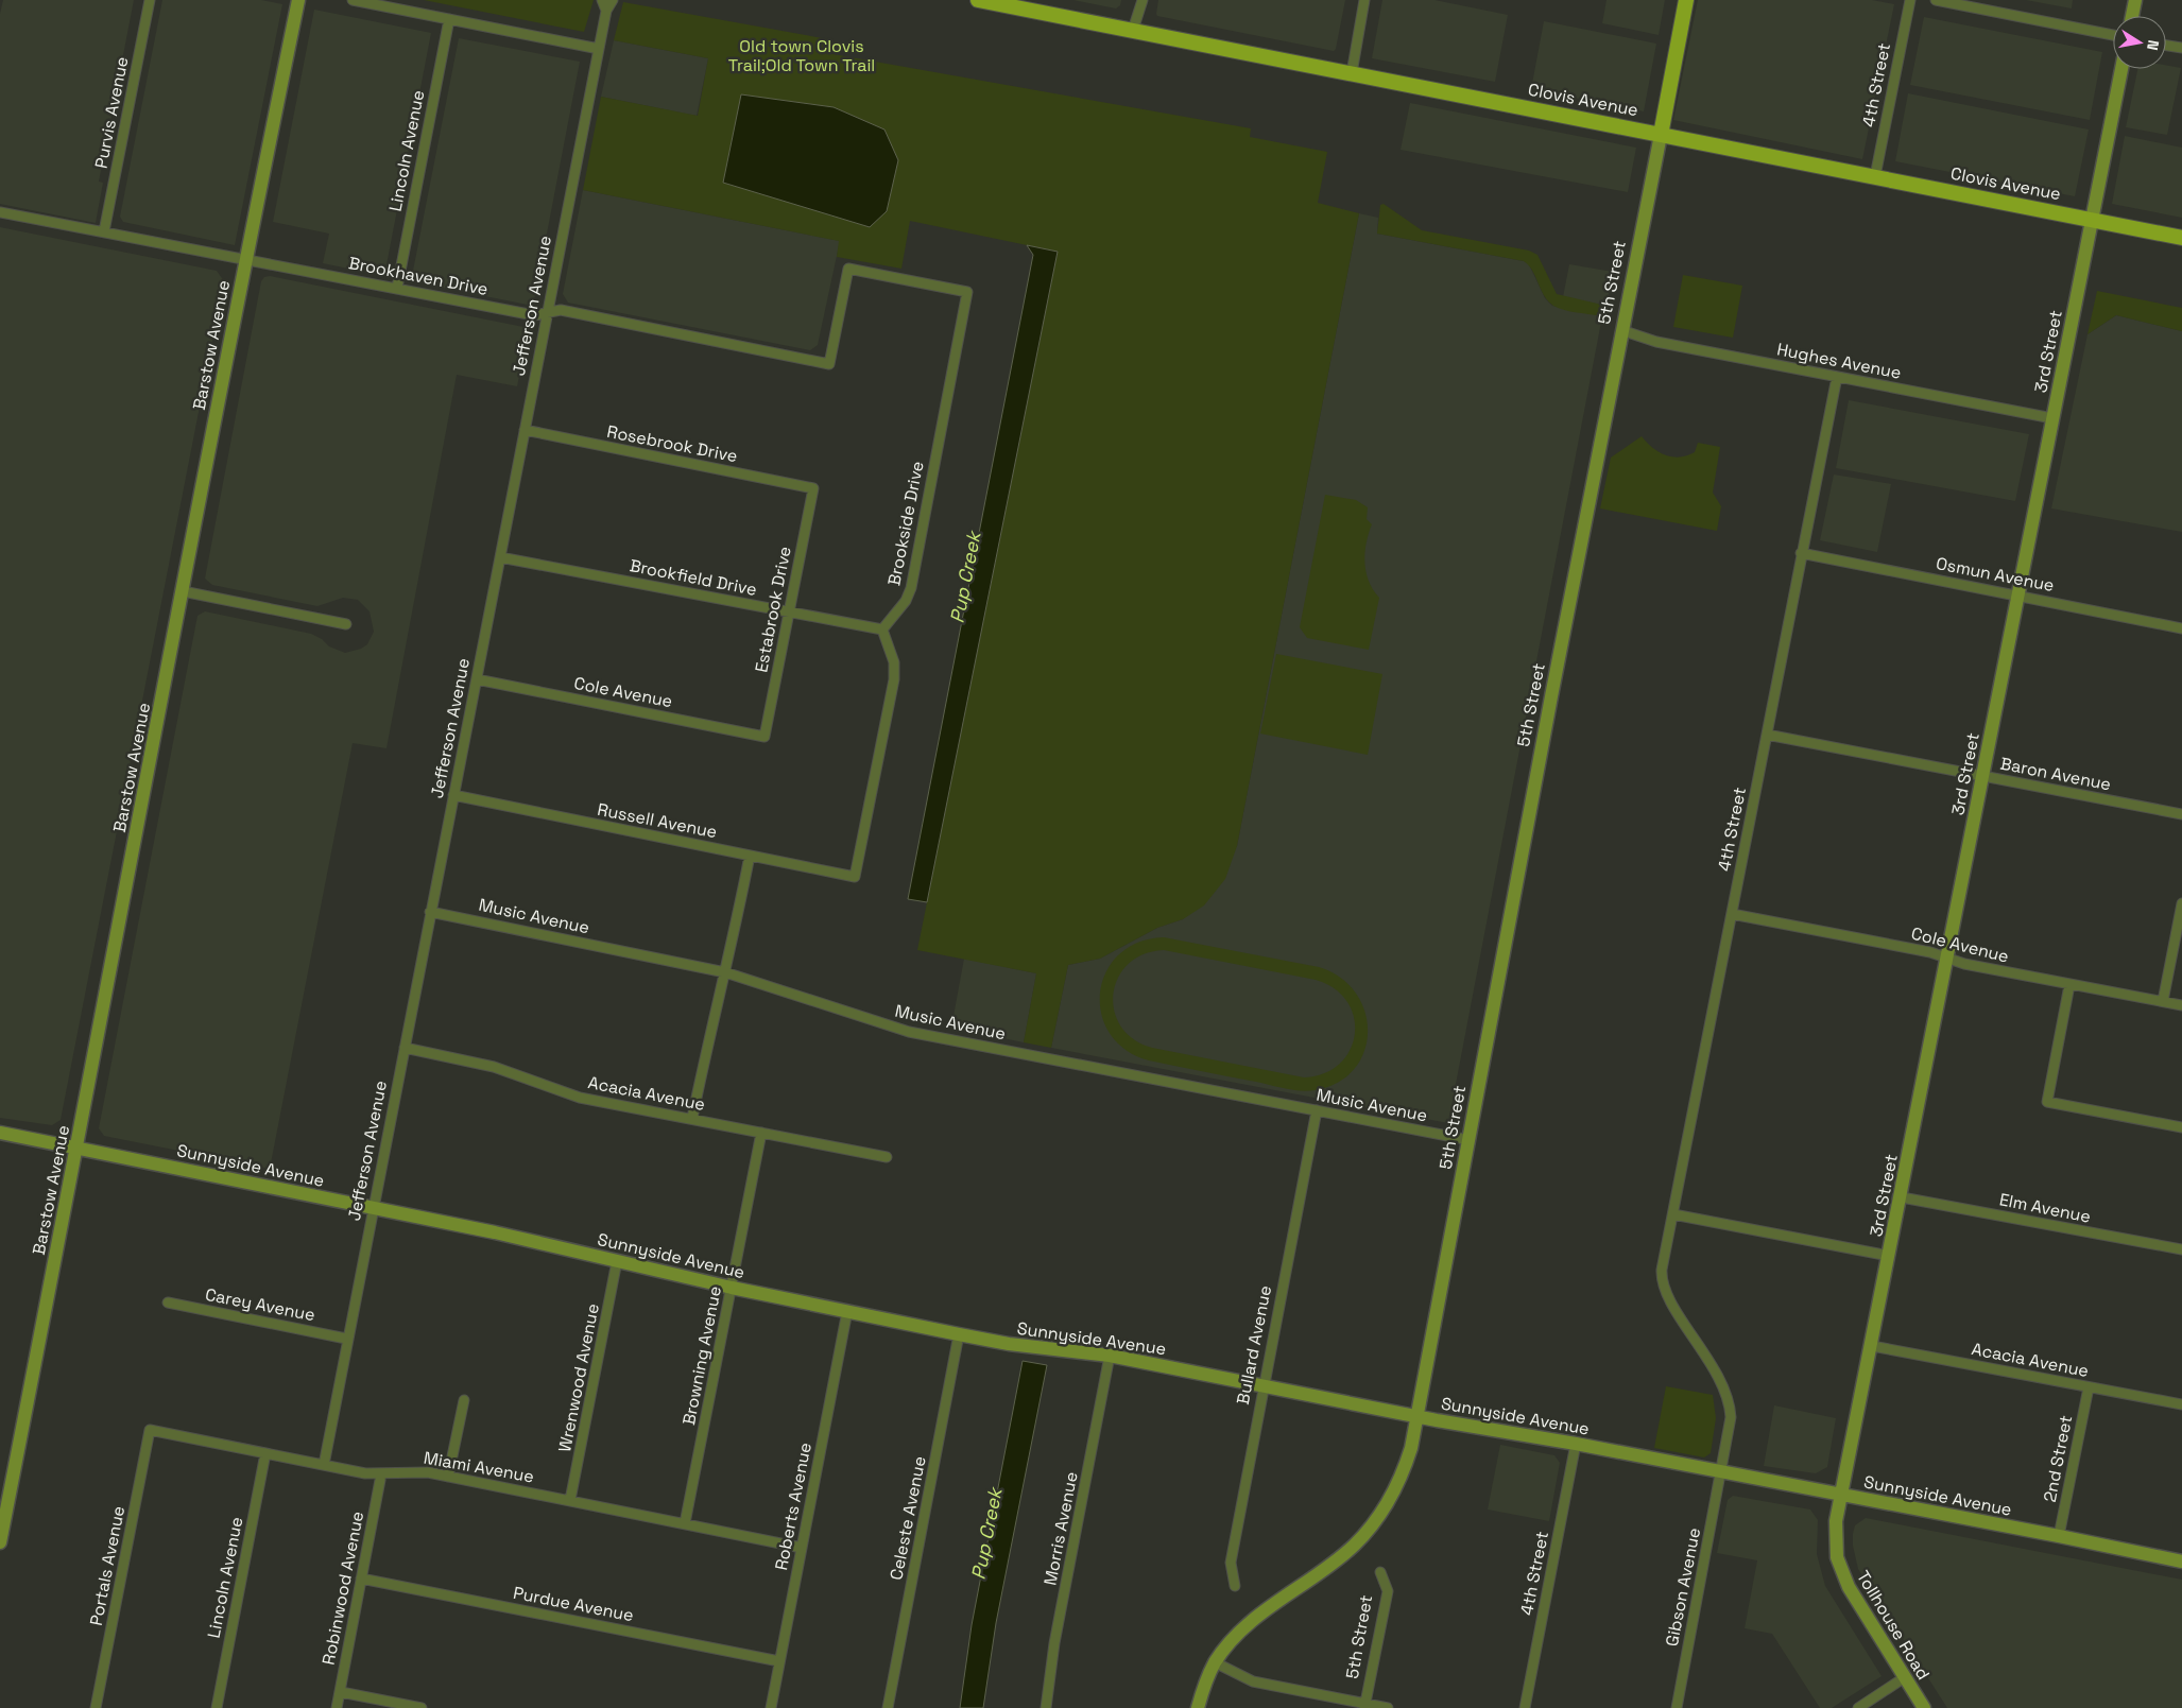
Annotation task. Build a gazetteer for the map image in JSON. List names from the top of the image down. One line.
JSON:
{"streets":{"main road":["Clovis Avenue","5th Street","Barstow Avenue","3rd Street","Sunnyside Avenue","Tollhouse Road"],"street":["4th Street","Purvis Avenue","Lincoln Avenue","Brookhaven Drive","Jefferson Avenue","Hughes Avenue","Rosebrook Drive","Brookside Drive","Osmun Avenue","Brookfield Drive","Estabrook Drive","Cole Avenue","Baron Avenue","Russell Avenue","Music Avenue","Acacia Avenue","Elm Avenue","Carey Avenue","Bullard Avenue","Browning Avenue","Wrenwood Avenue","2nd Street","Miami Avenue","Roberts Avenue","Celeste Avenue","Morris Avenue","Portals Avenue","Gibson Avenue","Robinwood Avenue","Purdue Avenue"]},"crossings":[["4th Street","Clovis Avenue"],["4th Street","Hughes Avenue"],["4th Street","Osmun Avenue"],["4th Street","Cole Avenue"],["4th Street","Baron Avenue"],["4th Street","Sunnyside Avenue"],["4th Street","Gibson Avenue"],["Clovis Avenue","5th Street"],["Clovis Avenue","3rd Street"],["Purvis Avenue","Brookhaven Drive"],["Lincoln Avenue","Brookhaven Drive"],["Lincoln Avenue","Miami Avenue"],["Brookhaven Drive","Jefferson Avenue"],["Brookhaven Drive","Barstow Avenue"],["Brookhaven Drive","Brookside Drive"],["5th Street","Hughes Avenue"],["5th Street","Music Avenue"],["5th Street","Sunnyside Avenue"],["Jefferson Avenue","Rosebrook Drive"],["Jefferson Avenue","Brookfield Drive"],["Jefferson Avenue","Cole Avenue"],["Jefferson Avenue","Russell Avenue"],["Jefferson Avenue","Music Avenue"],["Jefferson Avenue","Acacia Avenue"],["Jefferson Avenue","Sunnyside Avenue"],["Jefferson Avenue","Carey Avenue"],["Jefferson Avenue","Miami Avenue"],["Barstow Avenue","Sunnyside Avenue"],["3rd Street","Hughes Avenue"],["3rd Street","Osmun Avenue"],["3rd Street","Cole Avenue"],["3rd Street","Baron Avenue"],["3rd Street","Acacia Avenue"],["3rd Street","Sunnyside Avenue"],["3rd Street","Elm Avenue"],["3rd Street","Tollhouse Road"],["Rosebrook Drive","Estabrook Drive"],["Brookside Drive","Brookfield Drive"],["Brookside Drive","Russell Avenue"],["Brookfield Drive","Estabrook Drive"],["Brookfield Drive","Russell Avenue"],["Estabrook Drive","Cole Avenue"],["Music Avenue","Bullard Avenue"],["Acacia Avenue","Browning Avenue"],["Acacia Avenue","2nd Street"],["Sunnyside Avenue","Bullard Avenue"],["Sunnyside Avenue","Browning Avenue"],["Sunnyside Avenue","Wrenwood Avenue"],["Sunnyside Avenue","2nd Street"],["Sunnyside Avenue","Roberts Avenue"],["Sunnyside Avenue","Celeste Avenue"],["Sunnyside Avenue","Morris Avenue"],["Sunnyside Avenue","Gibson Avenue"],["Sunnyside Avenue","Tollhouse Road"],["Browning Avenue","Miami Avenue"],["Wrenwood Avenue","Miami Avenue"],["Miami Avenue","Roberts Avenue"],["Miami Avenue","Portals Avenue"],["Miami Avenue","Robinwood Avenue"],["Roberts Avenue","Purdue Avenue"],["Robinwood Avenue","Purdue Avenue"]],"water":["Pup Creek"],"parks":["Old town Clovis Trail;Old Town Trail"],"north":"right"}
